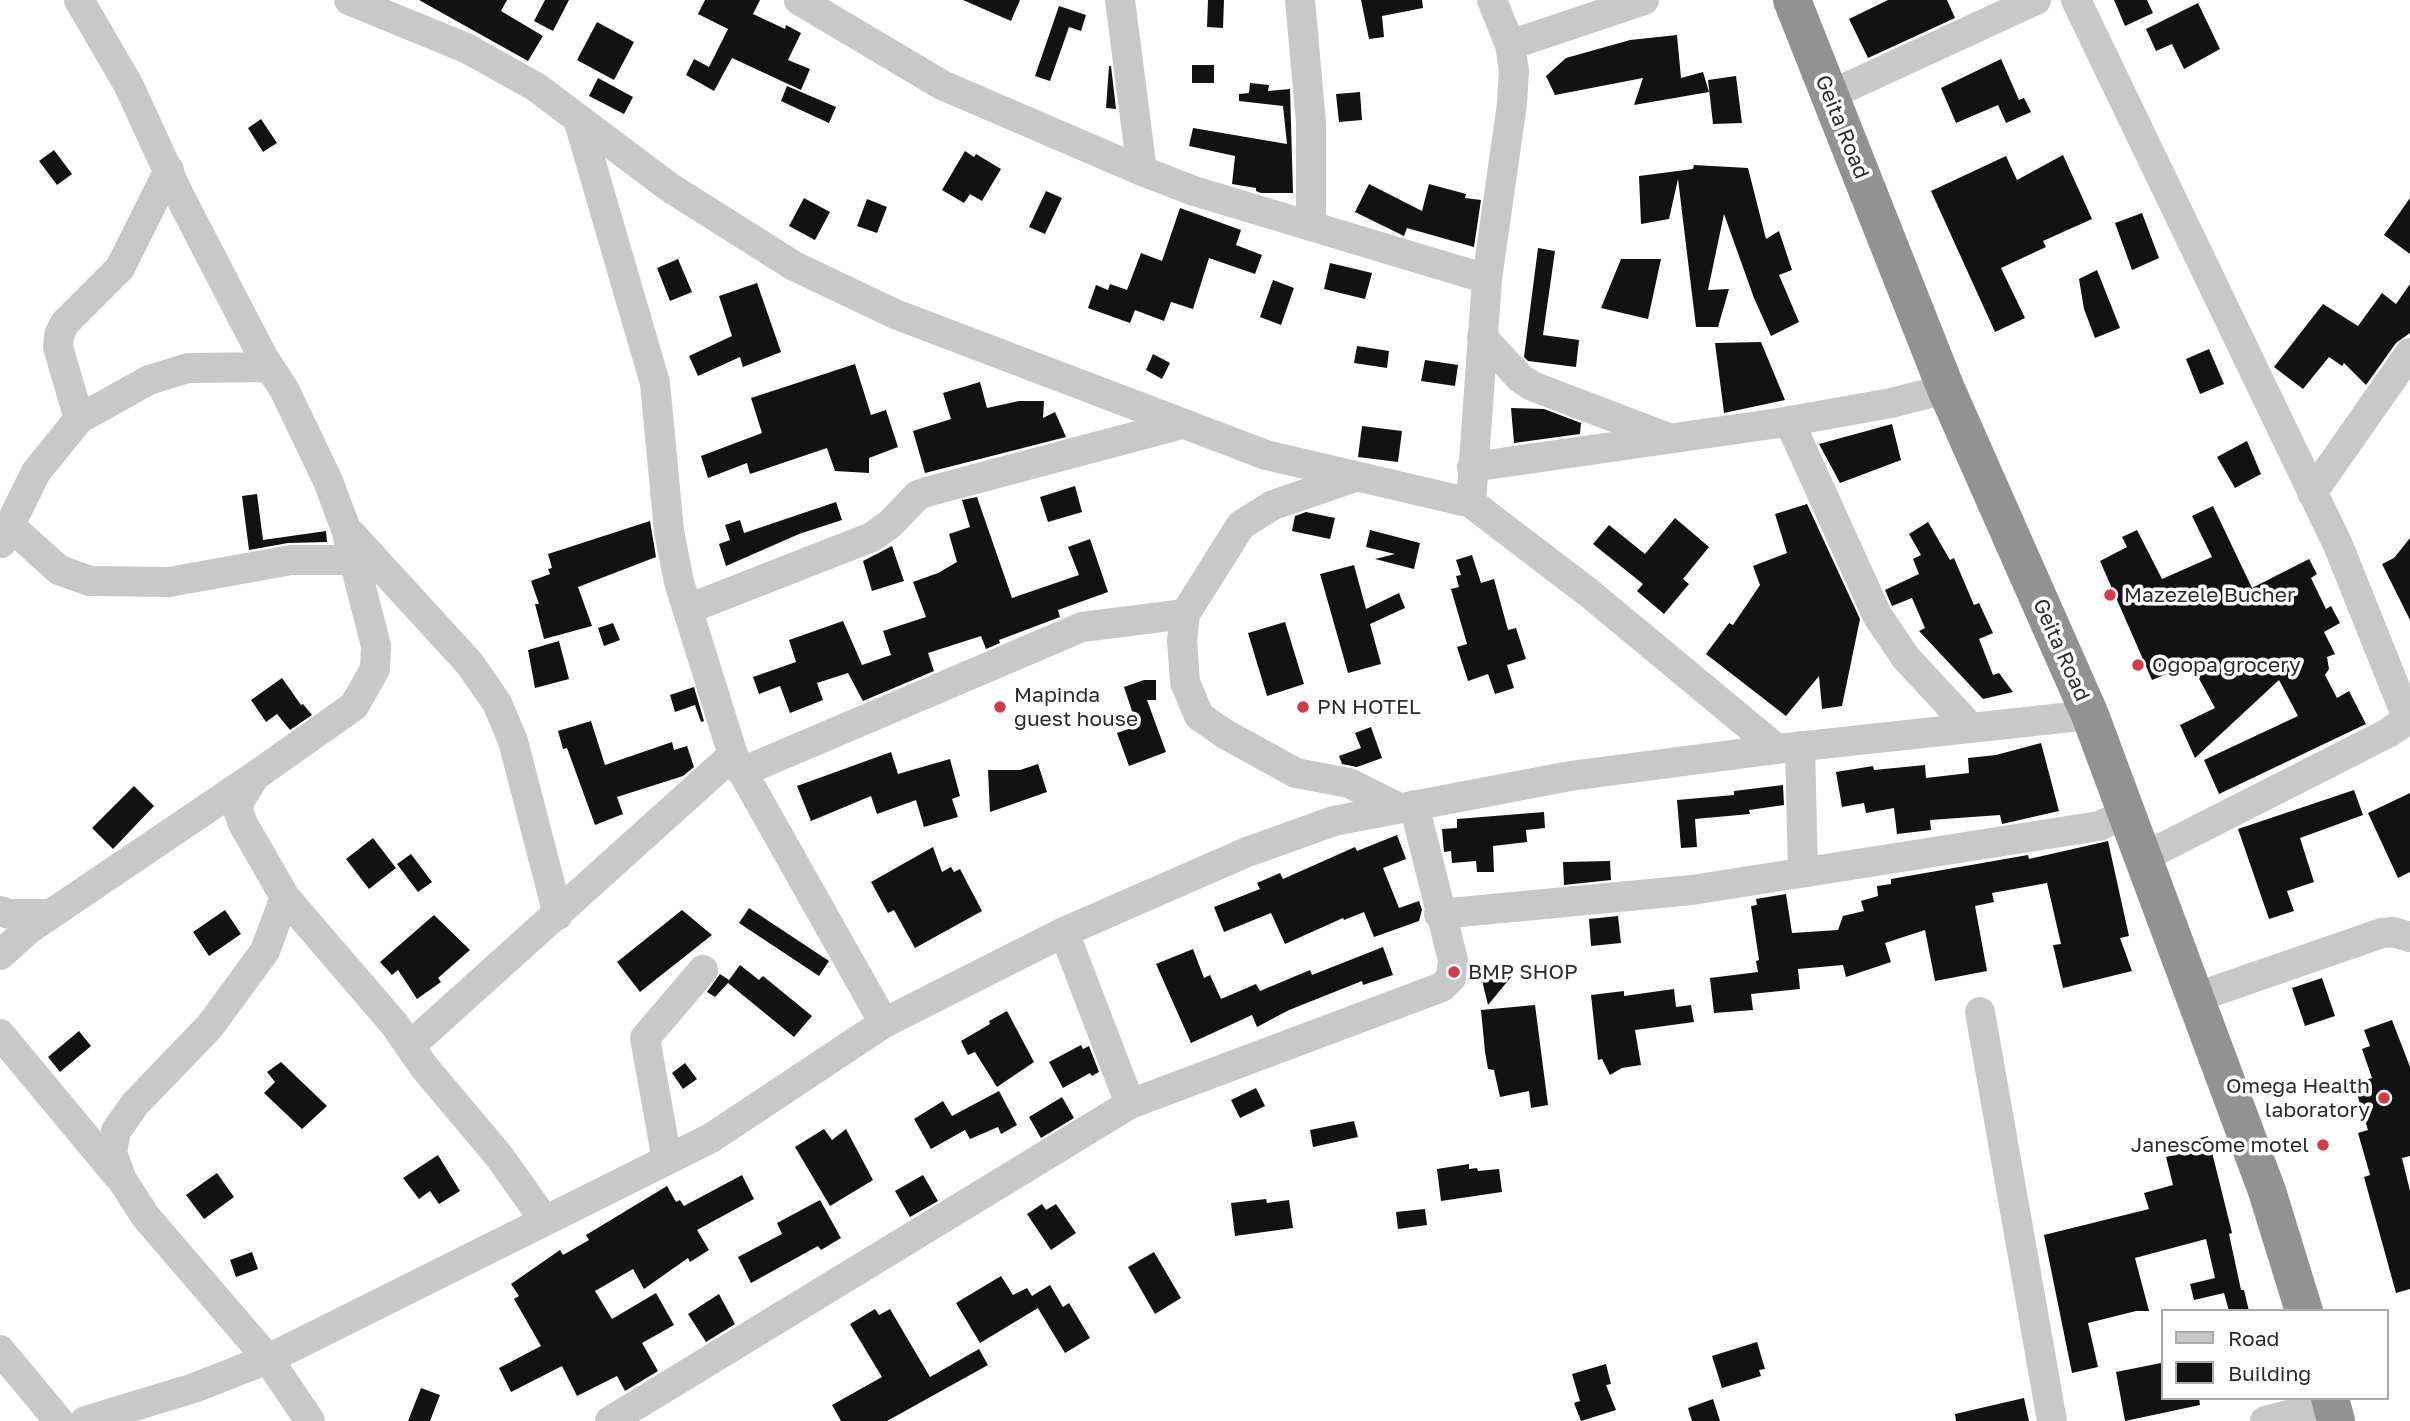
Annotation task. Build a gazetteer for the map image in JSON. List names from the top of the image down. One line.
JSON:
{"streets":{"highway":["Geita Road"]},"places":["Mazezele Bucher","Ogopa grocery","Mapinda guest house","PN HOTEL","BMP SHOP","Omega Health laboratory","Janescome motel"],"legend":["Road","Building"]}
